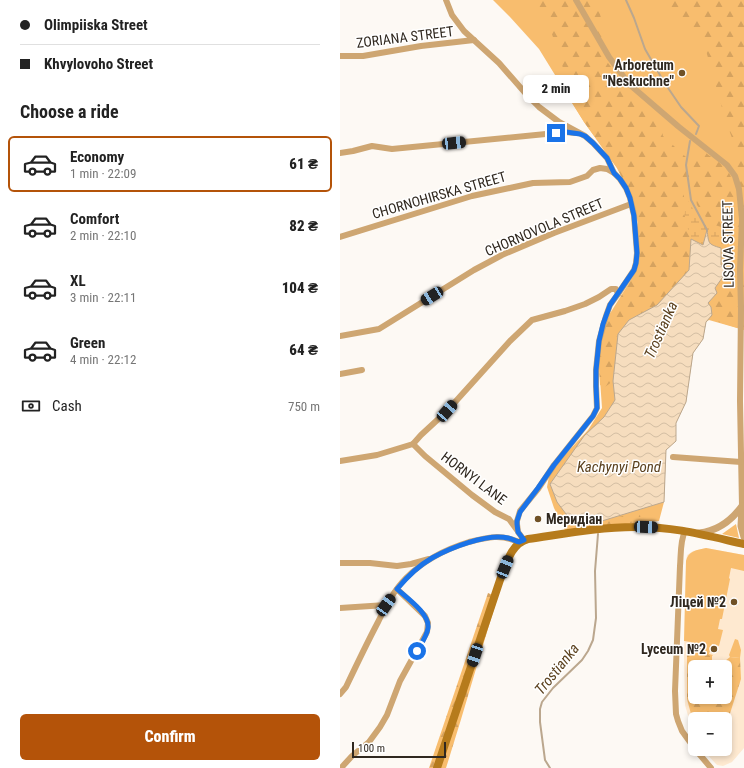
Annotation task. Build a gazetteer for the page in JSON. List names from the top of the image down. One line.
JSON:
{"streets":{"street":["ZORIANA STREET","CHORNOHIRSKA STREET","CHORNOVOLA STREET","LISOVA STREET","HORNYI LANE"]},"water":["Trostianka","Kachynyi Pond"],"places":["Arboretum \"Neskuchne\"","Меридіан","Ліцей №2","Lyceum №2"],"scale_bar":"100 m","page":{"banner":["Olimpiiska Street","Khvylovoho Street"],"bubble":"2 min","heading":"Choose a ride","list":[{"name":"Economy","note":"1 min · 22:09","value":"61 ₴"},{"name":"Comfort","note":"2 min · 22:10","value":"82 ₴"},{"name":"XL","note":"3 min · 22:11","value":"104 ₴"},{"name":"Green","note":"4 min · 22:12","value":"64 ₴"}],"pay":["Cash","750 m"],"map_buttons":["+","−"],"buttons":"Confirm","scale":"100 m"}}
